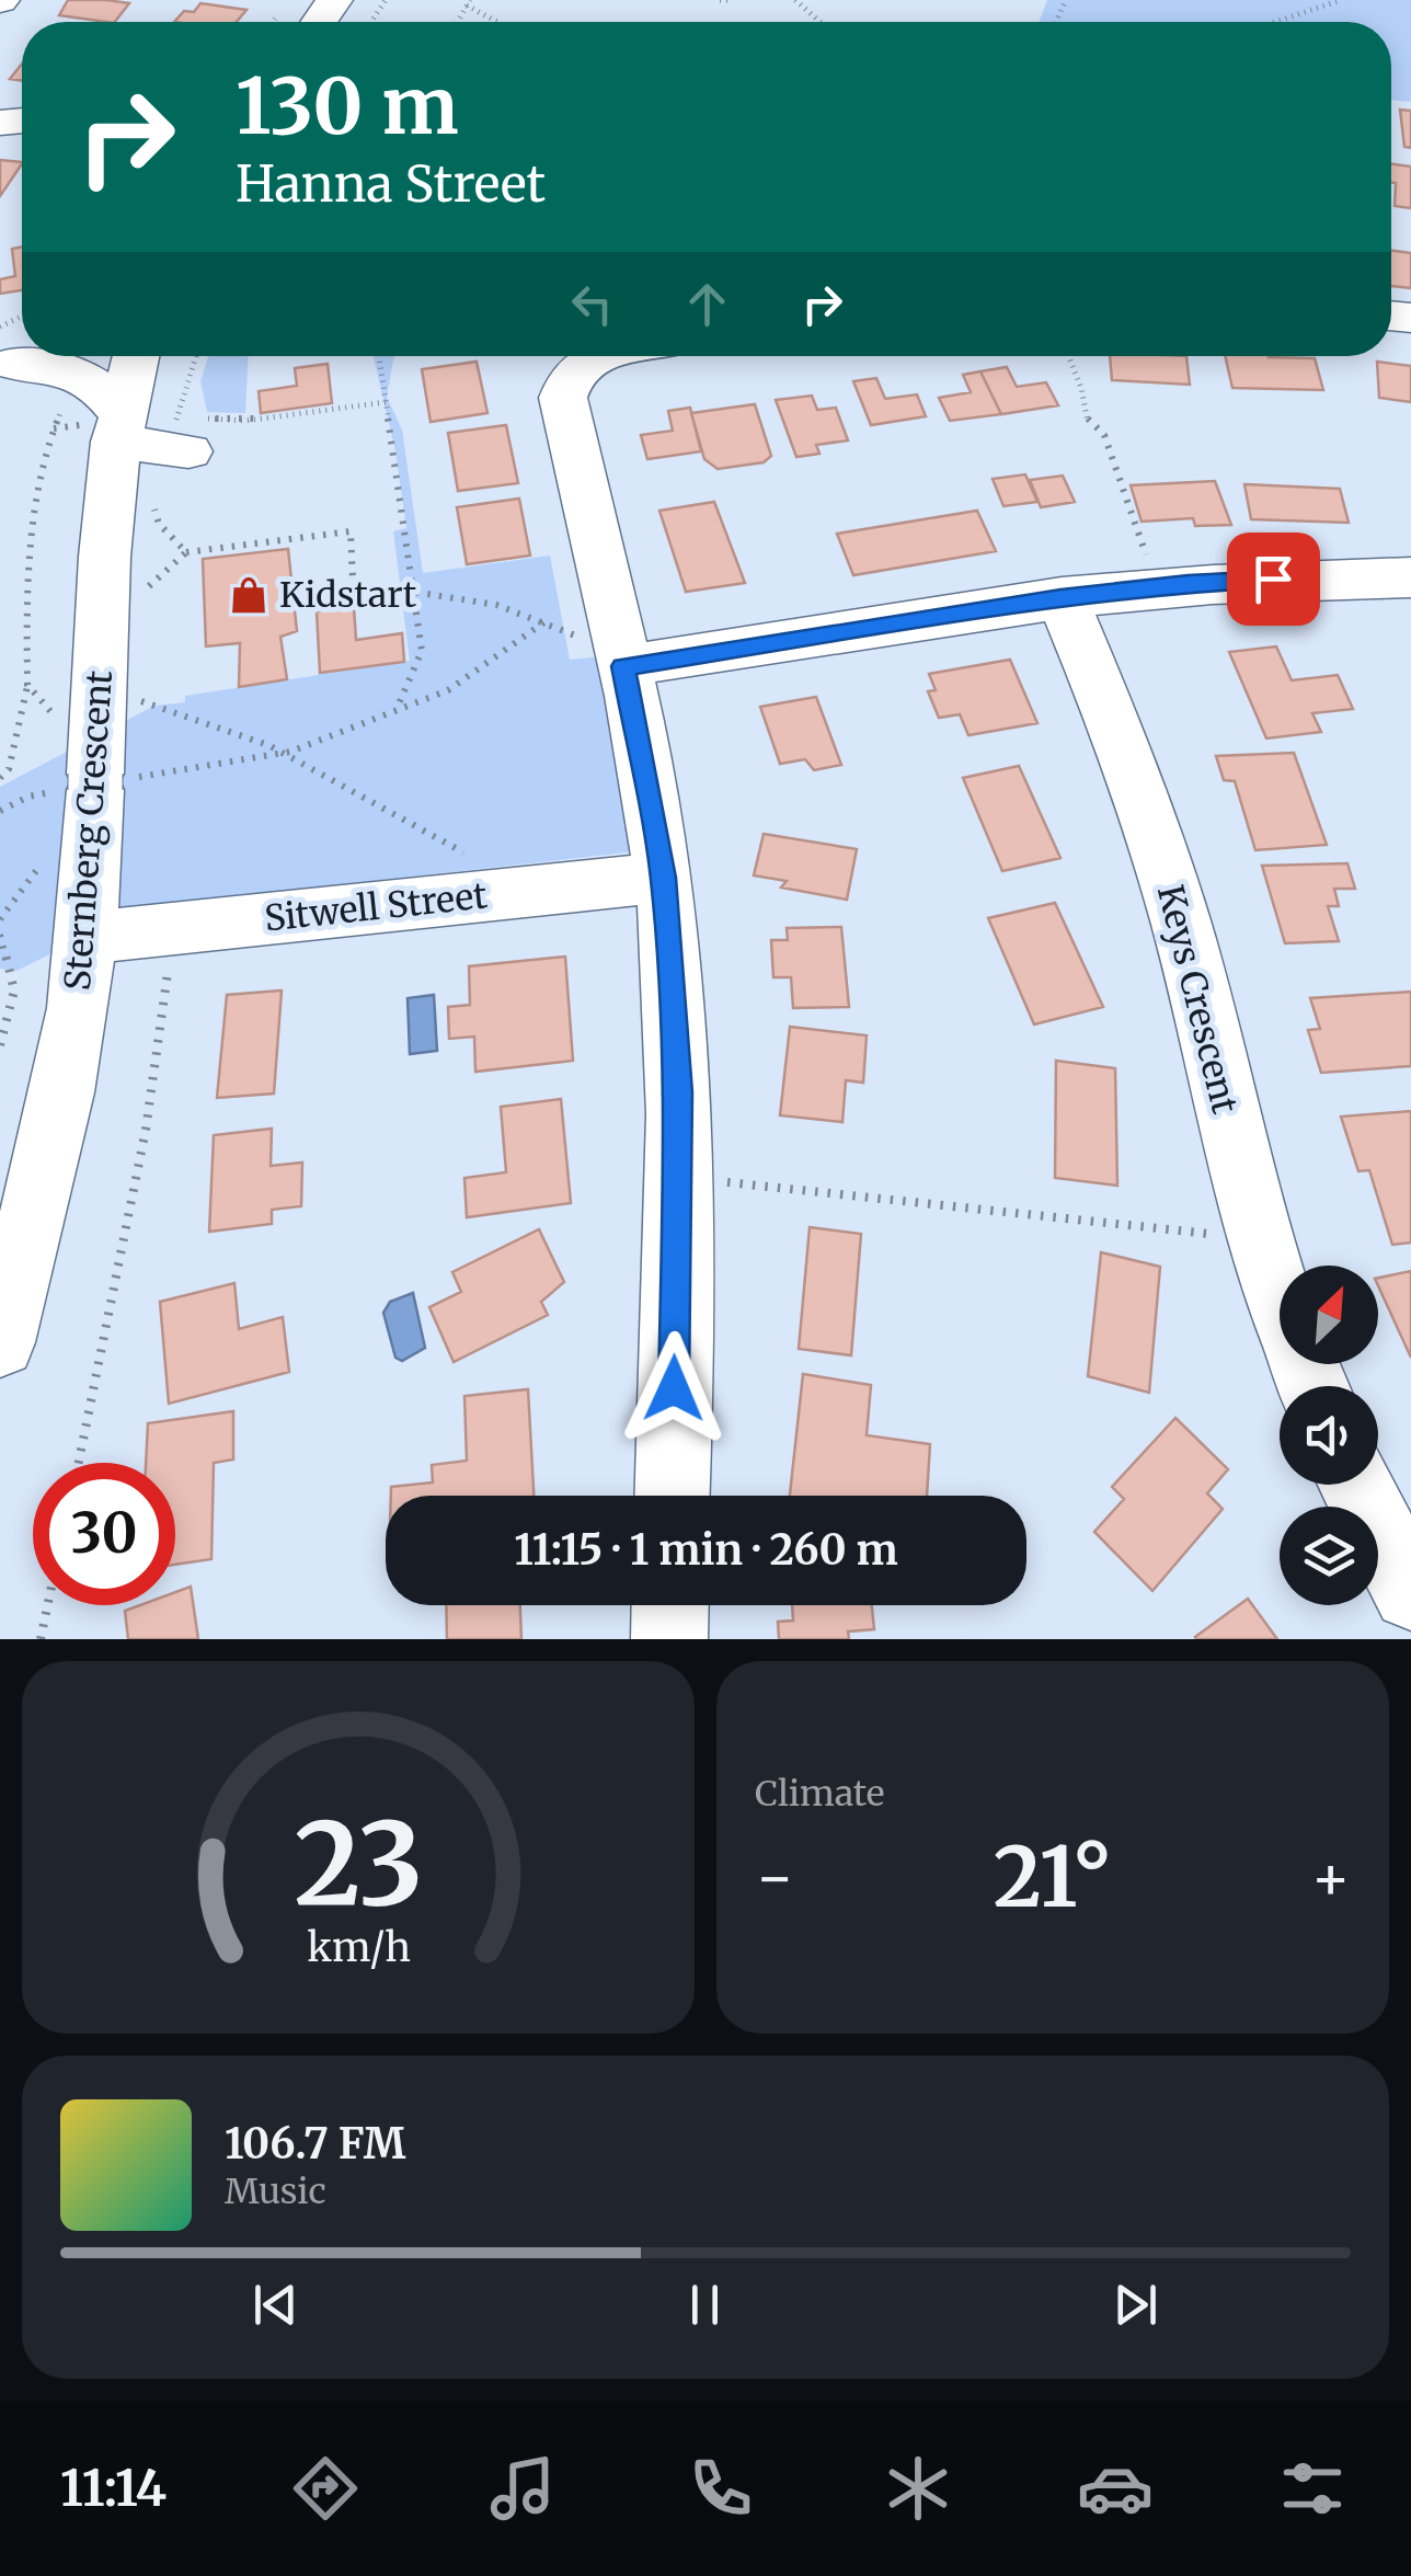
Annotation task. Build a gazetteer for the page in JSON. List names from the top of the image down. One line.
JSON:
{"streets":{"street":["Sternberg Crescent","Sitwell Street","Keys Crescent"]},"crossings":[["Sternberg Crescent","Sitwell Street"]],"places":{"shop":["Kidstart"]},"north":"top right","page":{"turn":["130 m","Hanna Street"],"limit":"30","trip":"11:15 · 1 min · 260 m","tile":"Climate","heat":["−","21°","+"],"song":["106.7 FM","Music"],"tabs":"11:14","gauge":["23","km/h"]}}
